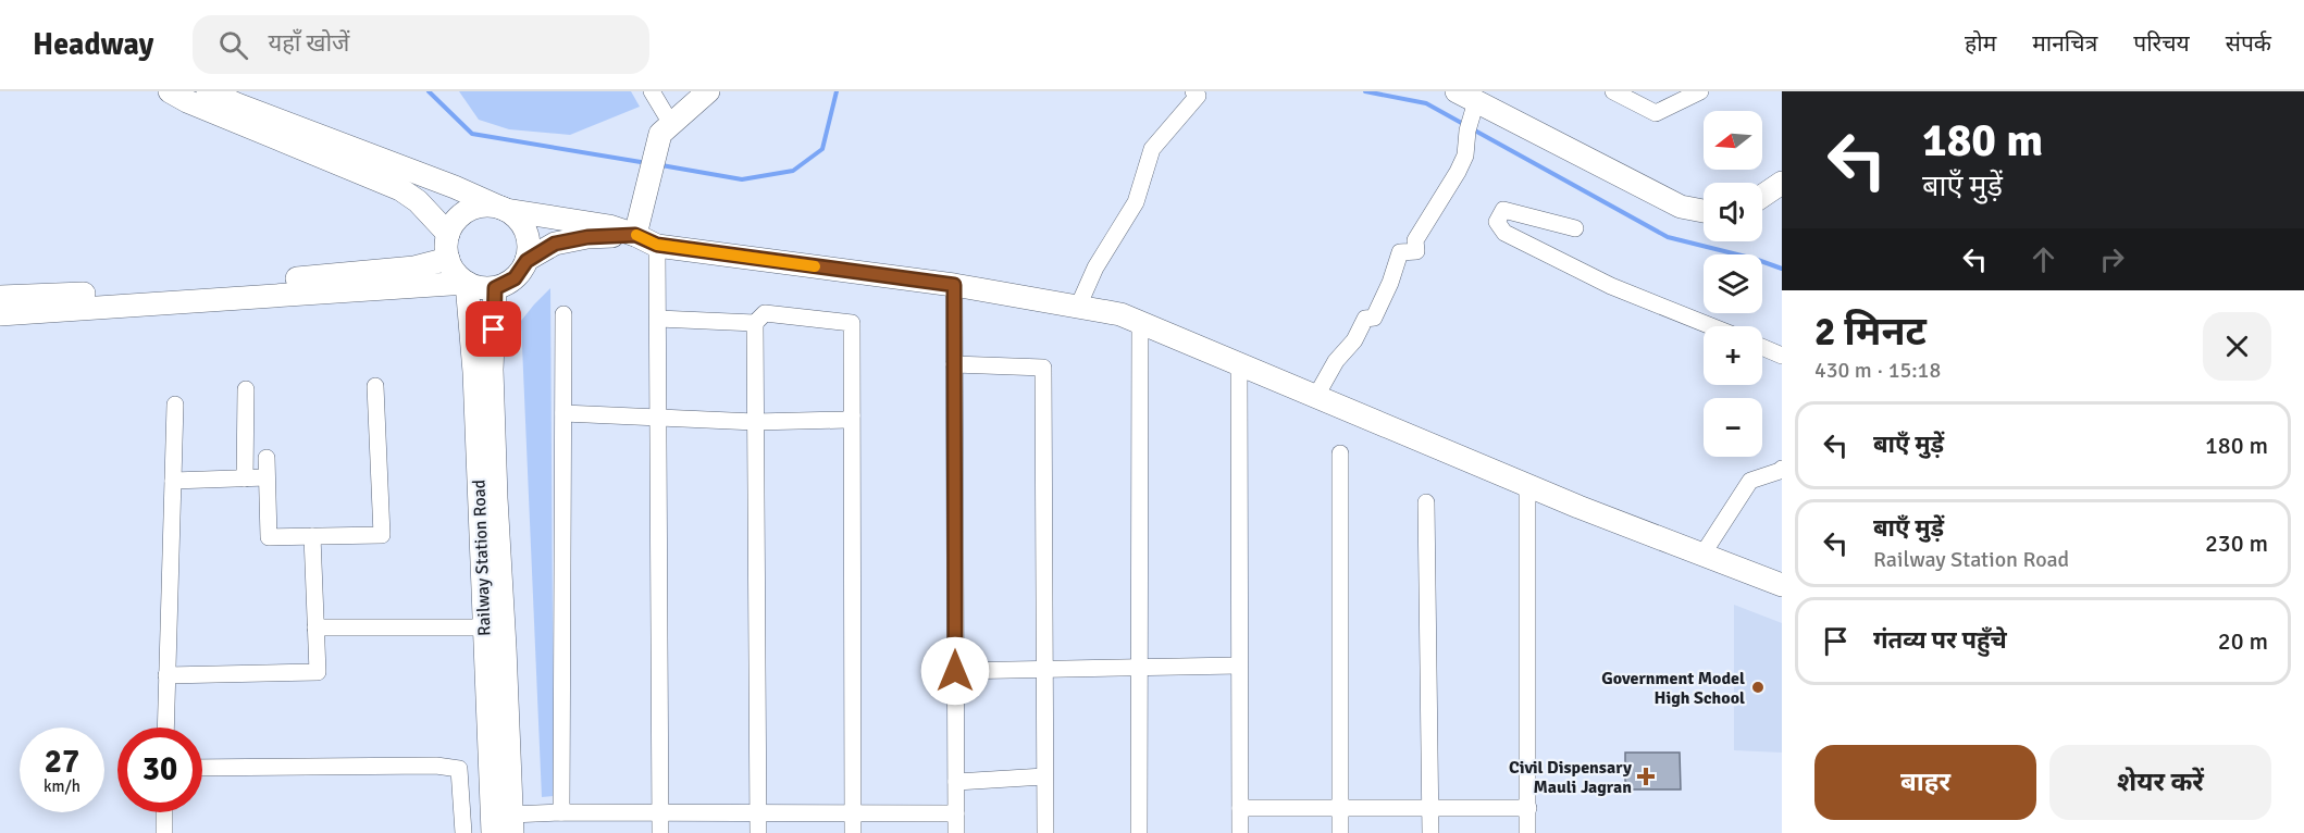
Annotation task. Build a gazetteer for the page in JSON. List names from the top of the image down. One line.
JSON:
{"streets":{"street":["Railway Station Road"]},"places":{"other":["Government Model High School"],"health":["Civil Dispensary Mauli Jagran"]},"north":"left","page":{"header":"Headway","search":"यहाँ खोजें","nav":["होम","मानचित्र","परिचय","संपर्क"],"turn":["180 m","बाएँ मुड़ें"],"map_buttons":["+","−"],"heading":["2 मिनट","430 m · 15:18"],"list":[{"name":"बाएँ मुड़ें","value":"180 m"},{"name":"बाएँ मुड़ें","note":"Railway Station Road","value":"230 m"},{"name":"गंतव्य पर पहुँचे","value":"20 m"}],"speed":"27 km/h","limit":"30","buttons":["बाहर","शेयर करें"]}}
